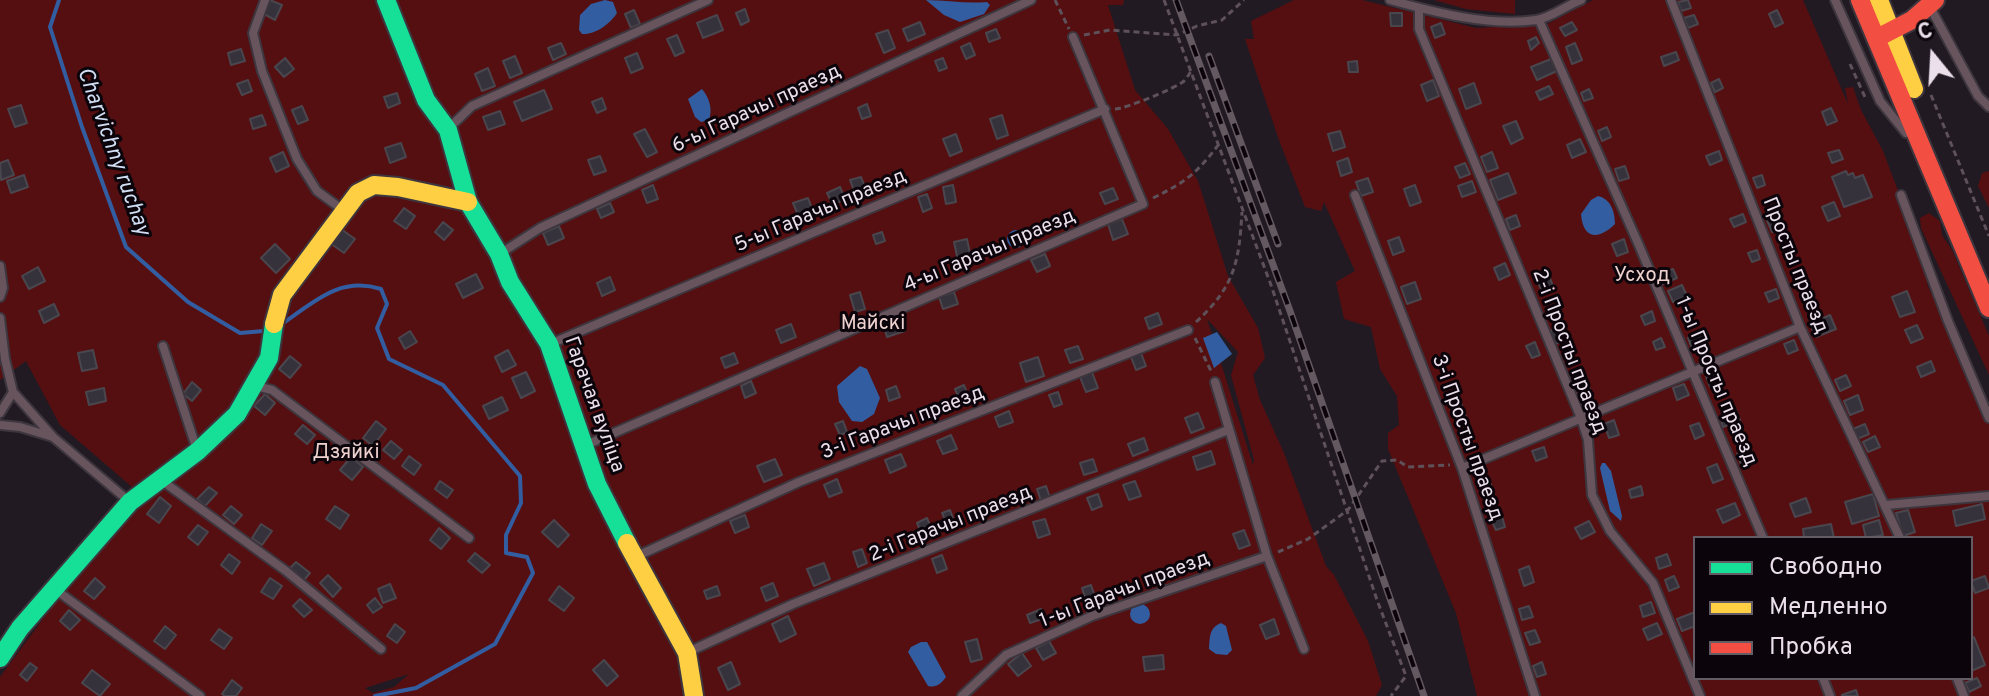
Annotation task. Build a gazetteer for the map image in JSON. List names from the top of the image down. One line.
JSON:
{"streets":{"street":["Гарачая вуліца"],"lane":["6-ы Гарачы праезд","5-ы Гарачы праезд","4-ы Гарачы праезд","Просты праезд","2-і Просты праезд","1-ы Просты праезд","3-і Гарачы праезд","3-і Просты праезд","2-і Гарачы праезд","1-ы Гарачы праезд"]},"crossings":[["6-ы Гарачы праезд","Гарачая вуліца"],["5-ы Гарачы праезд","Гарачая вуліца"],["4-ы Гарачы праезд","Гарачая вуліца"],["Гарачая вуліца","3-і Гарачы праезд"],["Гарачая вуліца","2-і Гарачы праезд"]],"water":["Charvichny ruchay"],"parks":["Усход","Майскі","Дзяйкі"],"legend":["Свободно","Медленно","Пробка"],"north":"top"}
